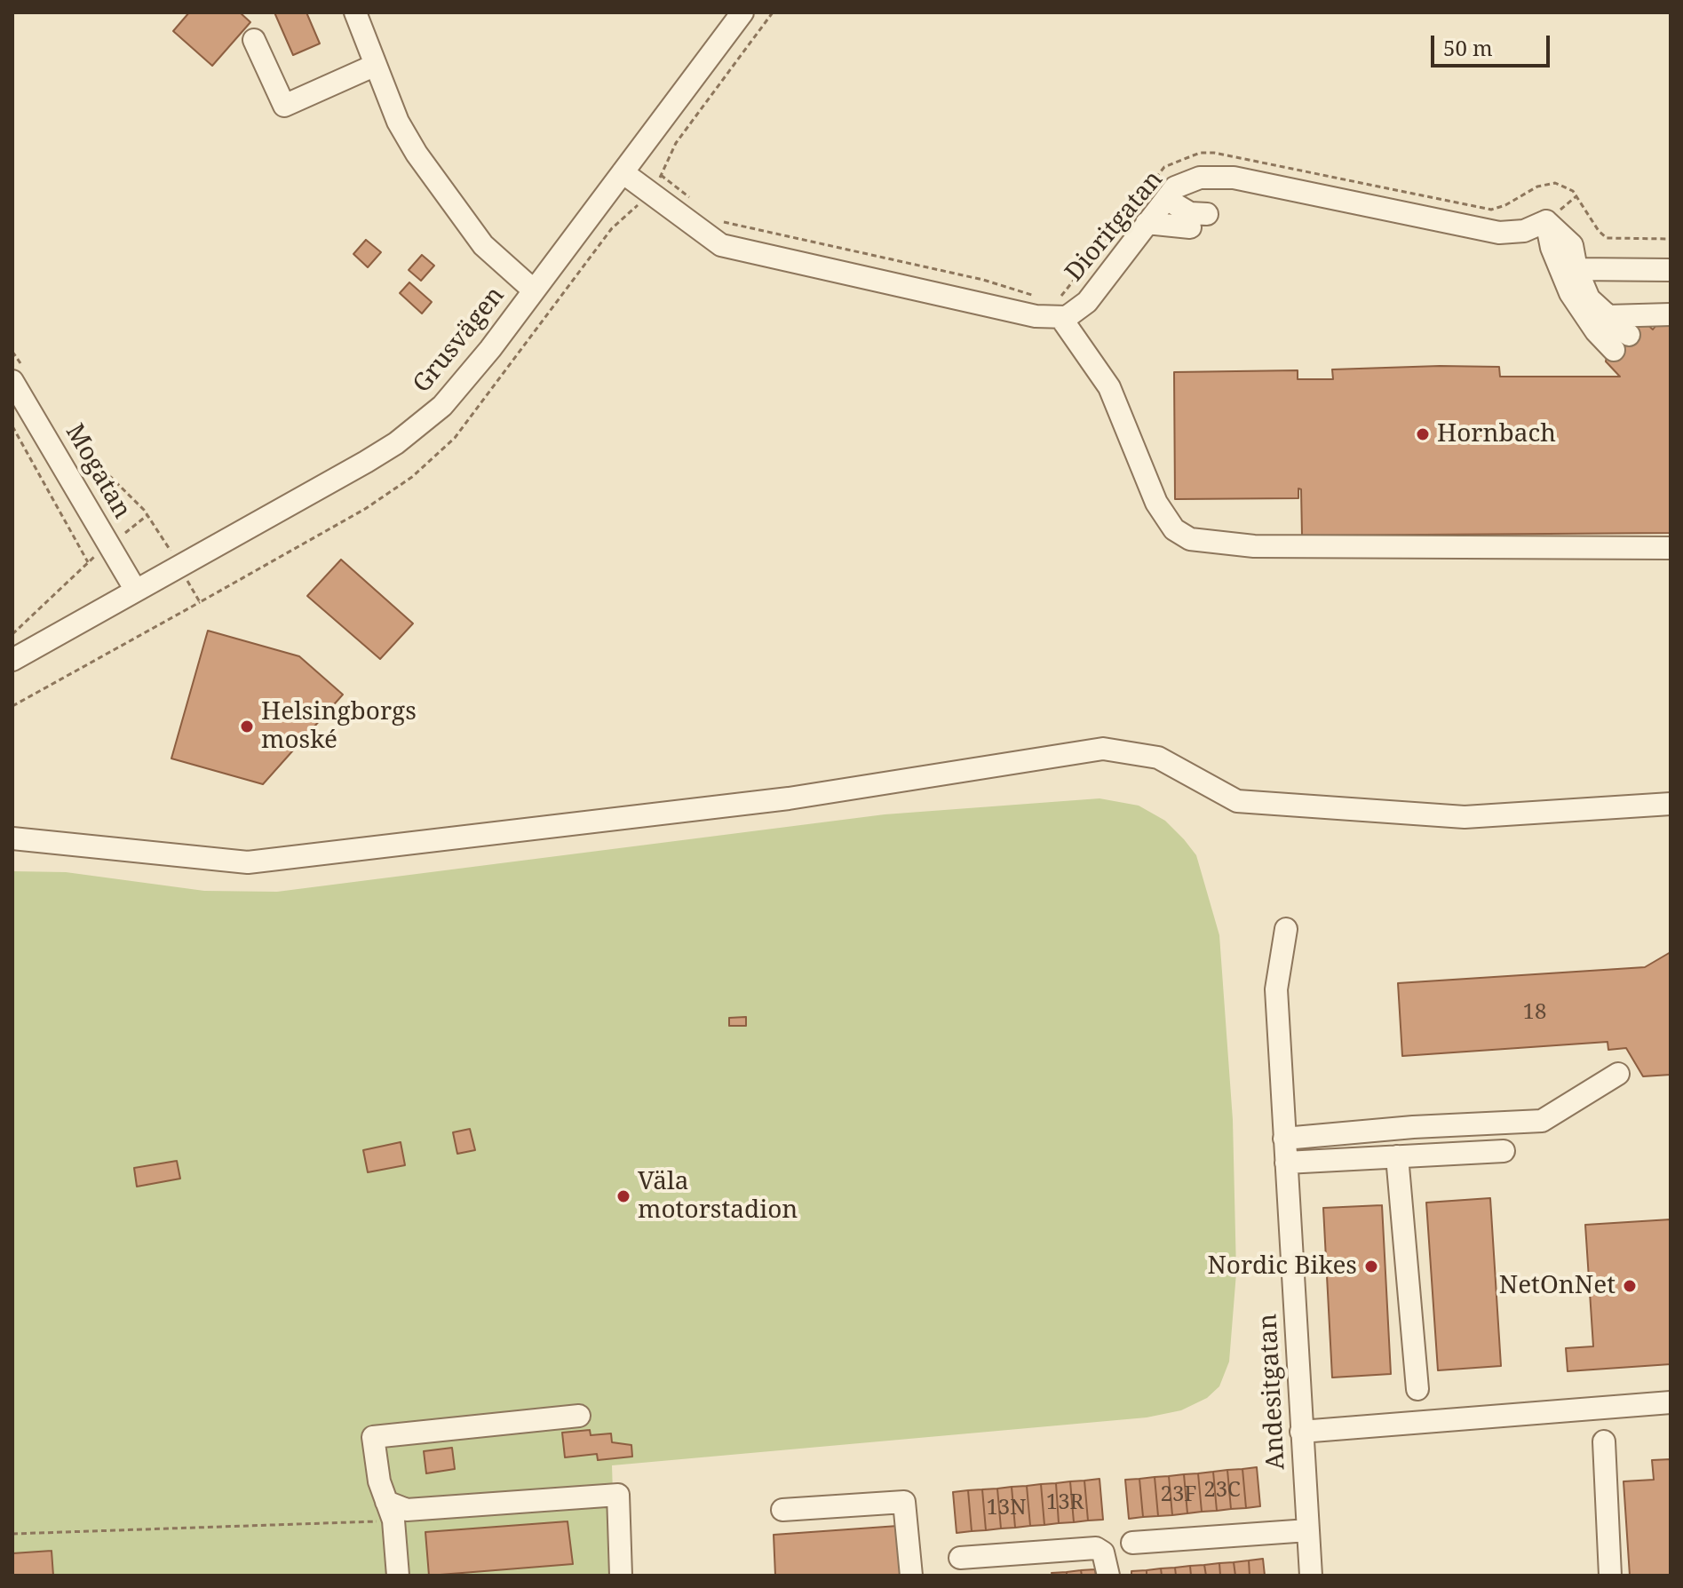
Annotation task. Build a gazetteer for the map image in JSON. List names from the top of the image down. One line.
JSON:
{"streets":{"street":["Dioritgatan","Grusvägen","Mogatan","Andesitgatan"]},"crossings":[["Dioritgatan","Grusvägen"],["Grusvägen","Mogatan"]],"places":["Hornbach","Helsingborgs moské","Väla motorstadion","Nordic Bikes","NetOnNet"],"house_numbers":["18","23C","23F","13R","13N"],"scale_bar":"50 m"}
